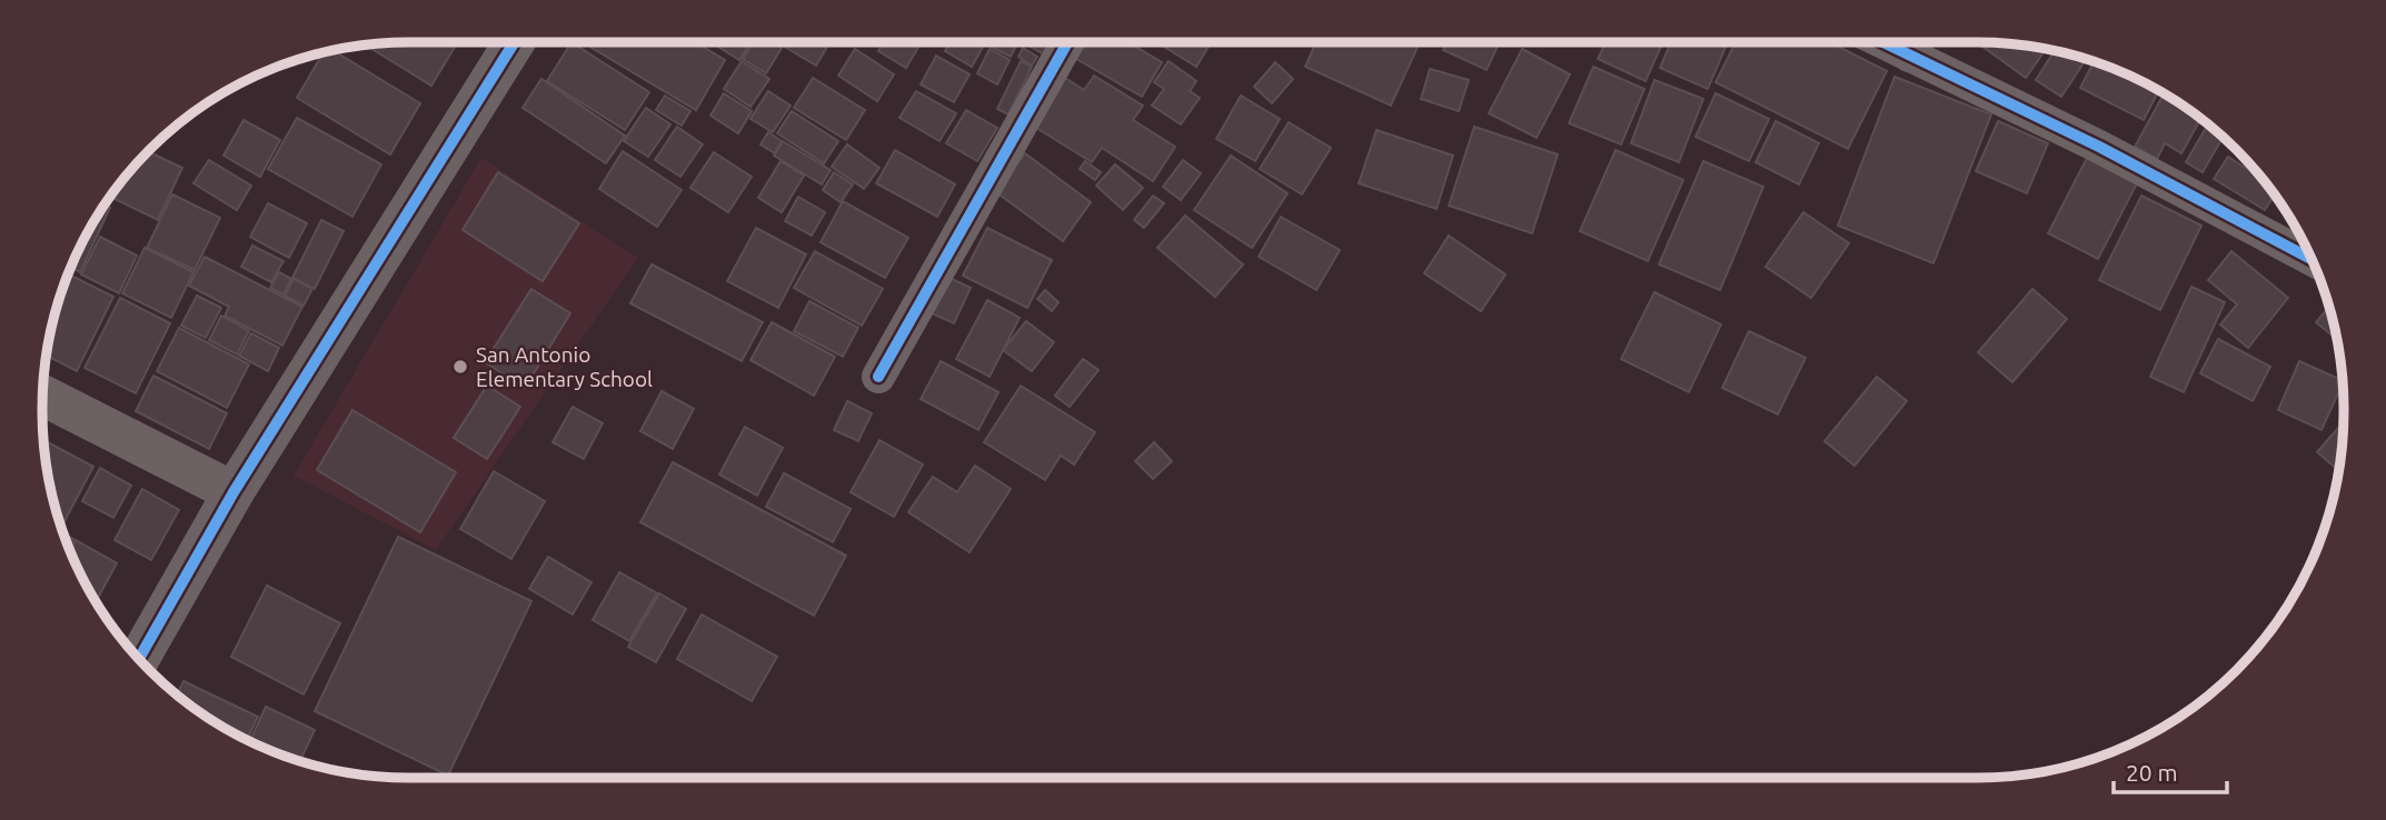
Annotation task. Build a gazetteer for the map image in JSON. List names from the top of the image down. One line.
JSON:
{"places":["San Antonio Elementary School"],"scale_bar":"20 m"}
